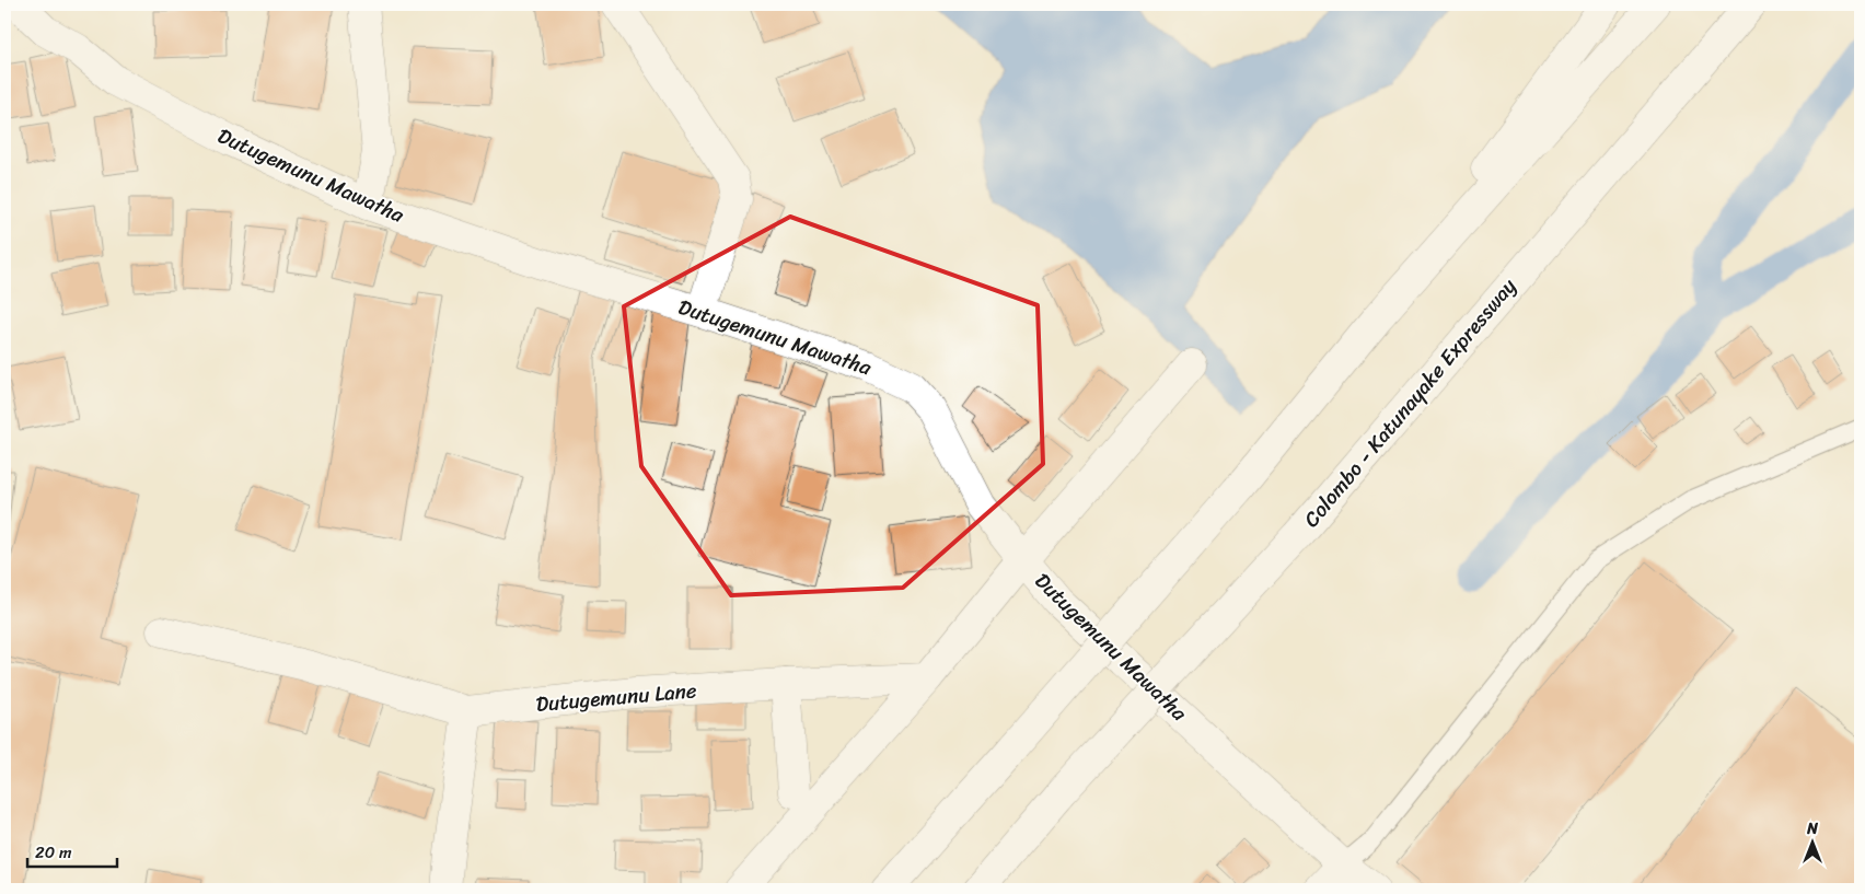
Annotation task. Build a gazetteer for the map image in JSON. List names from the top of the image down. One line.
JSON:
{"streets":{"main road":["Dutugemunu Mawatha","Colombo - Katunayake Expressway","Dutugemunu Lane"]},"scale_bar":"20 m","north":"top"}
